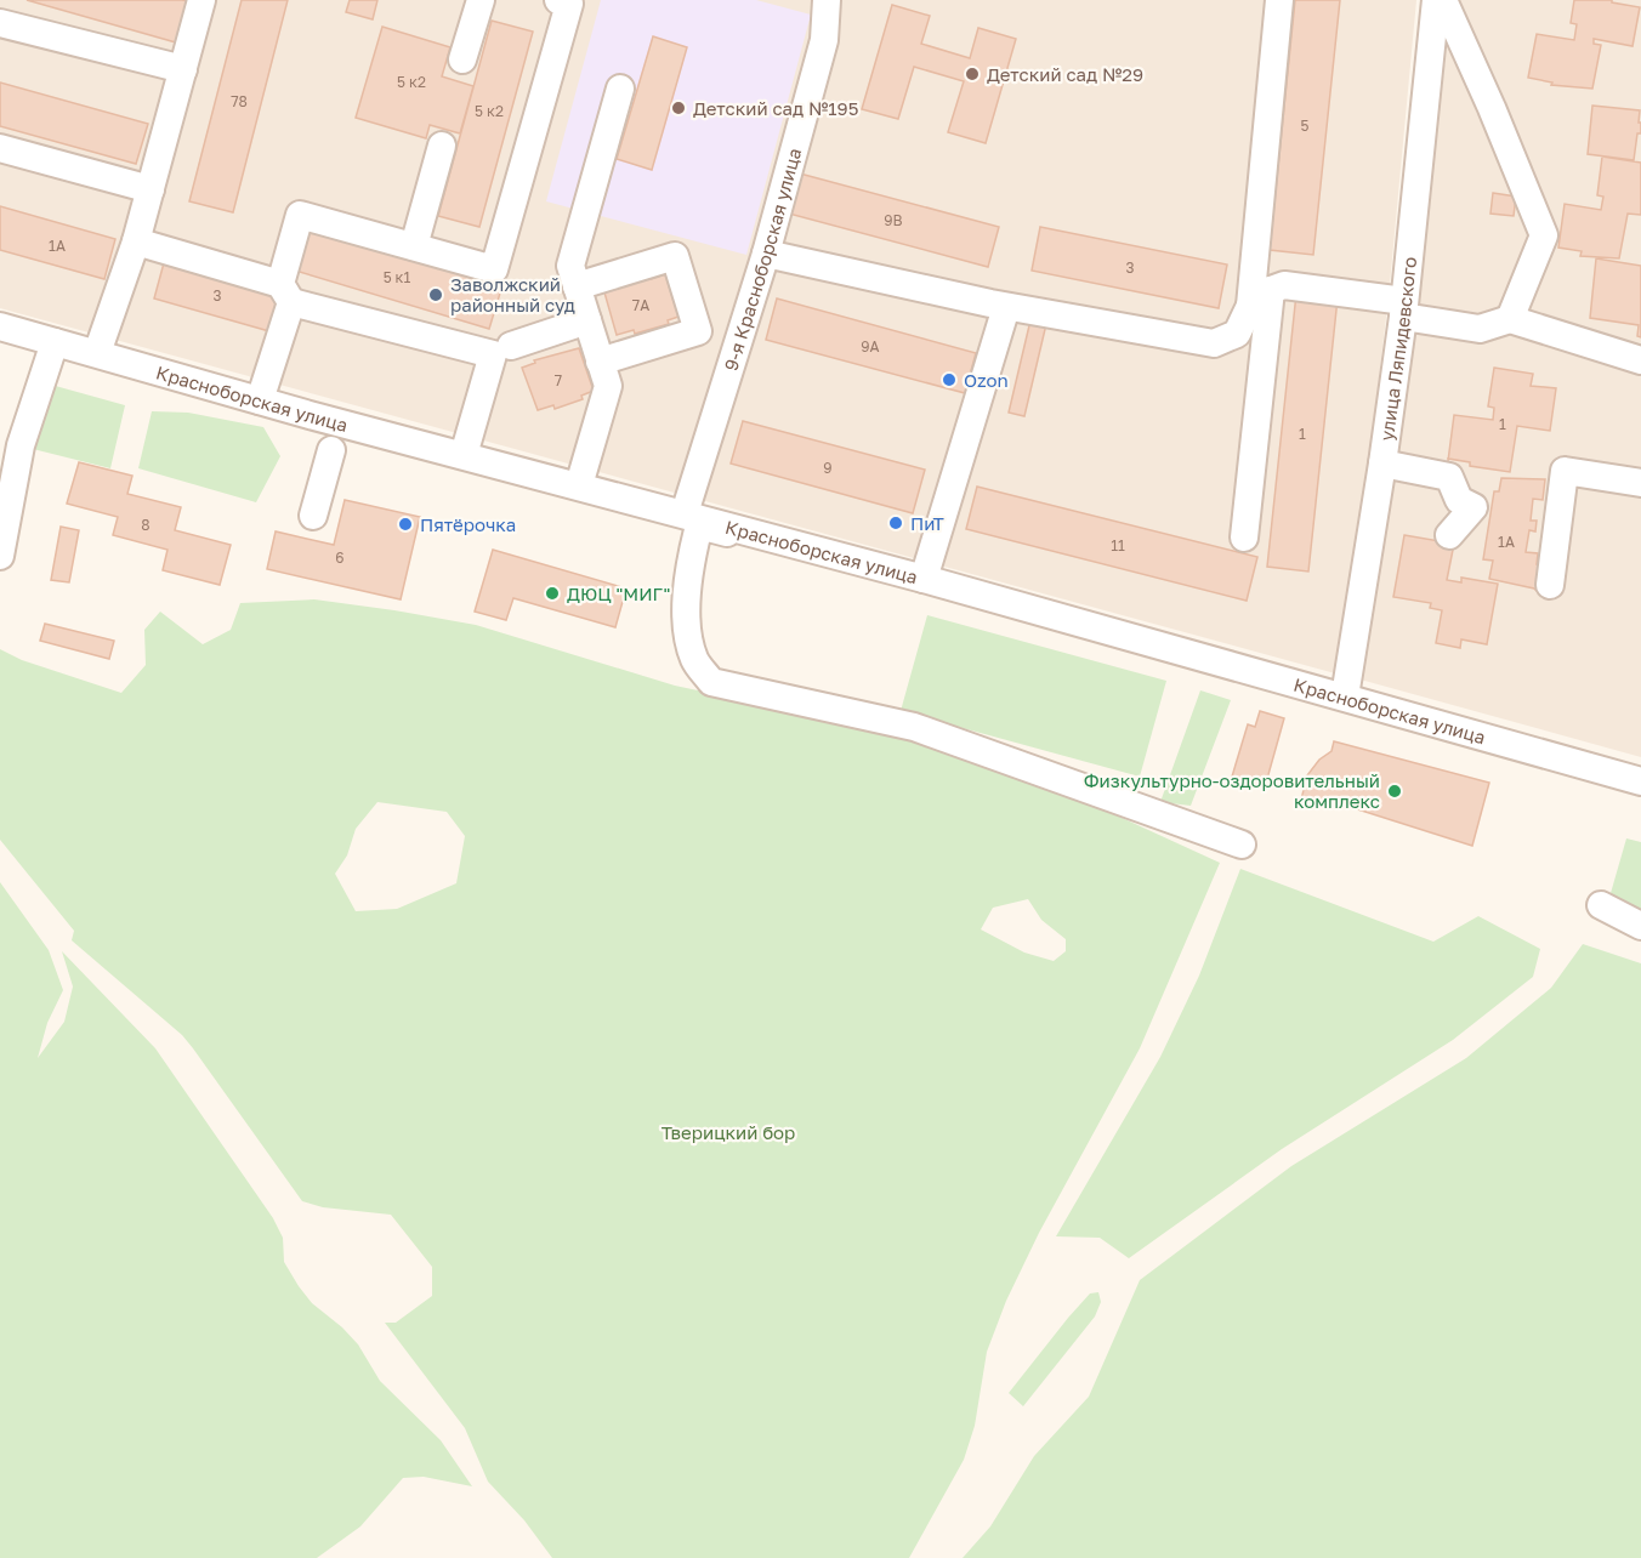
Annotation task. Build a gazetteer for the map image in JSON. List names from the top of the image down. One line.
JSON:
{"streets":{"street":["9-я Красноборская улица","улица Ляпидевского","Красноборская улица"]},"crossings":[["9-я Красноборская улица","Красноборская улица"],["улица Ляпидевского","Красноборская улица"]],"parks":["Тверицкий бор"],"places":["Детский сад №29","Детский сад №195","Заволжский районный суд","Ozon","ПиТ","Пятёрочка","ДЮЦ \"МИГ\"","Физкультурно-оздоровительный комплекс"],"house_numbers":["5 к2","78","5 к2","5","9В","1А","3","5 к1","3","7А","9А","7","1","1","9","8","1А","11","6"]}
